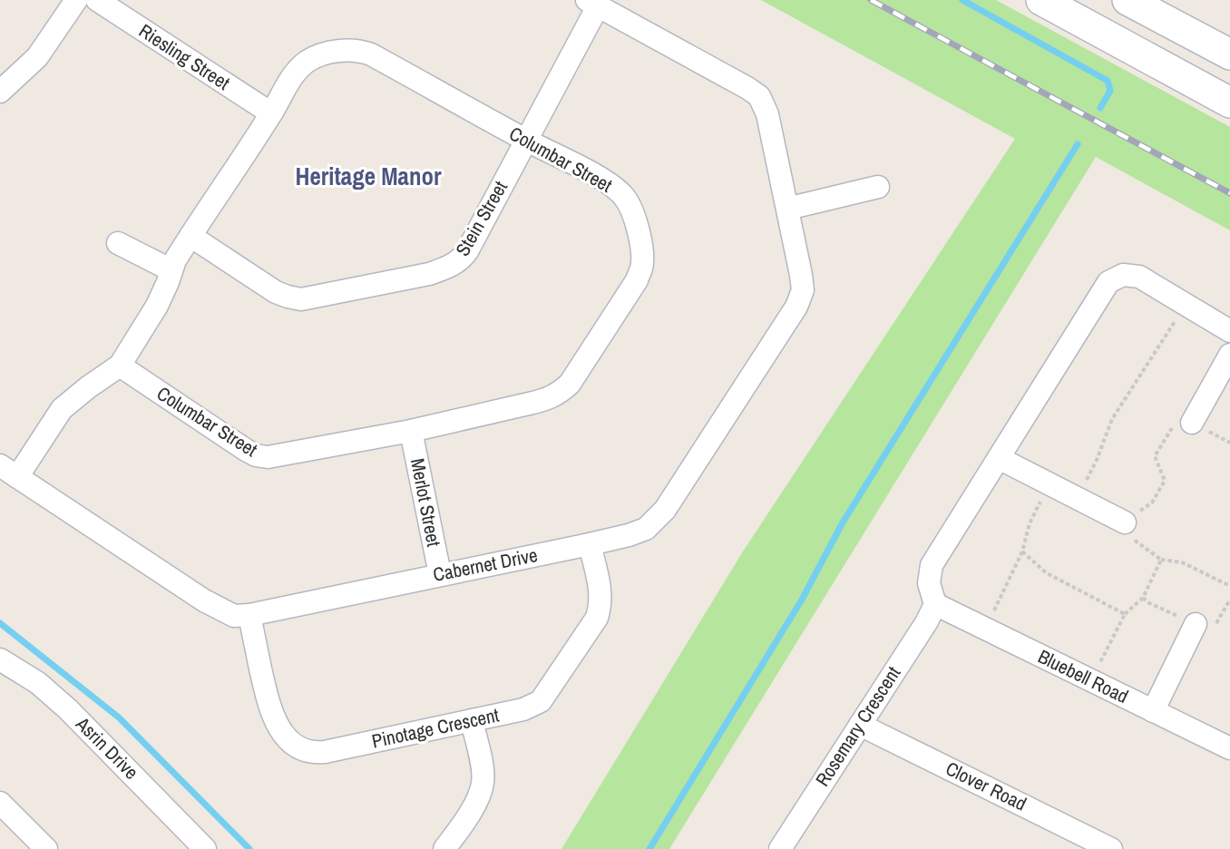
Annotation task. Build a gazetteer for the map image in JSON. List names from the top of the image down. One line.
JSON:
{"streets":{"street":["Riesling Street","Columbar Street","Stein Street","Merlot Street","Cabernet Drive","Bluebell Road","Rosemary Crescent","Pinotage Crescent","Asrin Drive","Clover Road"]},"crossings":[["Riesling Street","Columbar Street"],["Columbar Street","Stein Street"],["Columbar Street","Merlot Street"],["Columbar Street","Cabernet Drive"],["Stein Street","Cabernet Drive"],["Merlot Street","Cabernet Drive"],["Cabernet Drive","Pinotage Crescent"],["Bluebell Road","Rosemary Crescent"],["Rosemary Crescent","Clover Road"]],"districts":["Heritage Manor"]}
